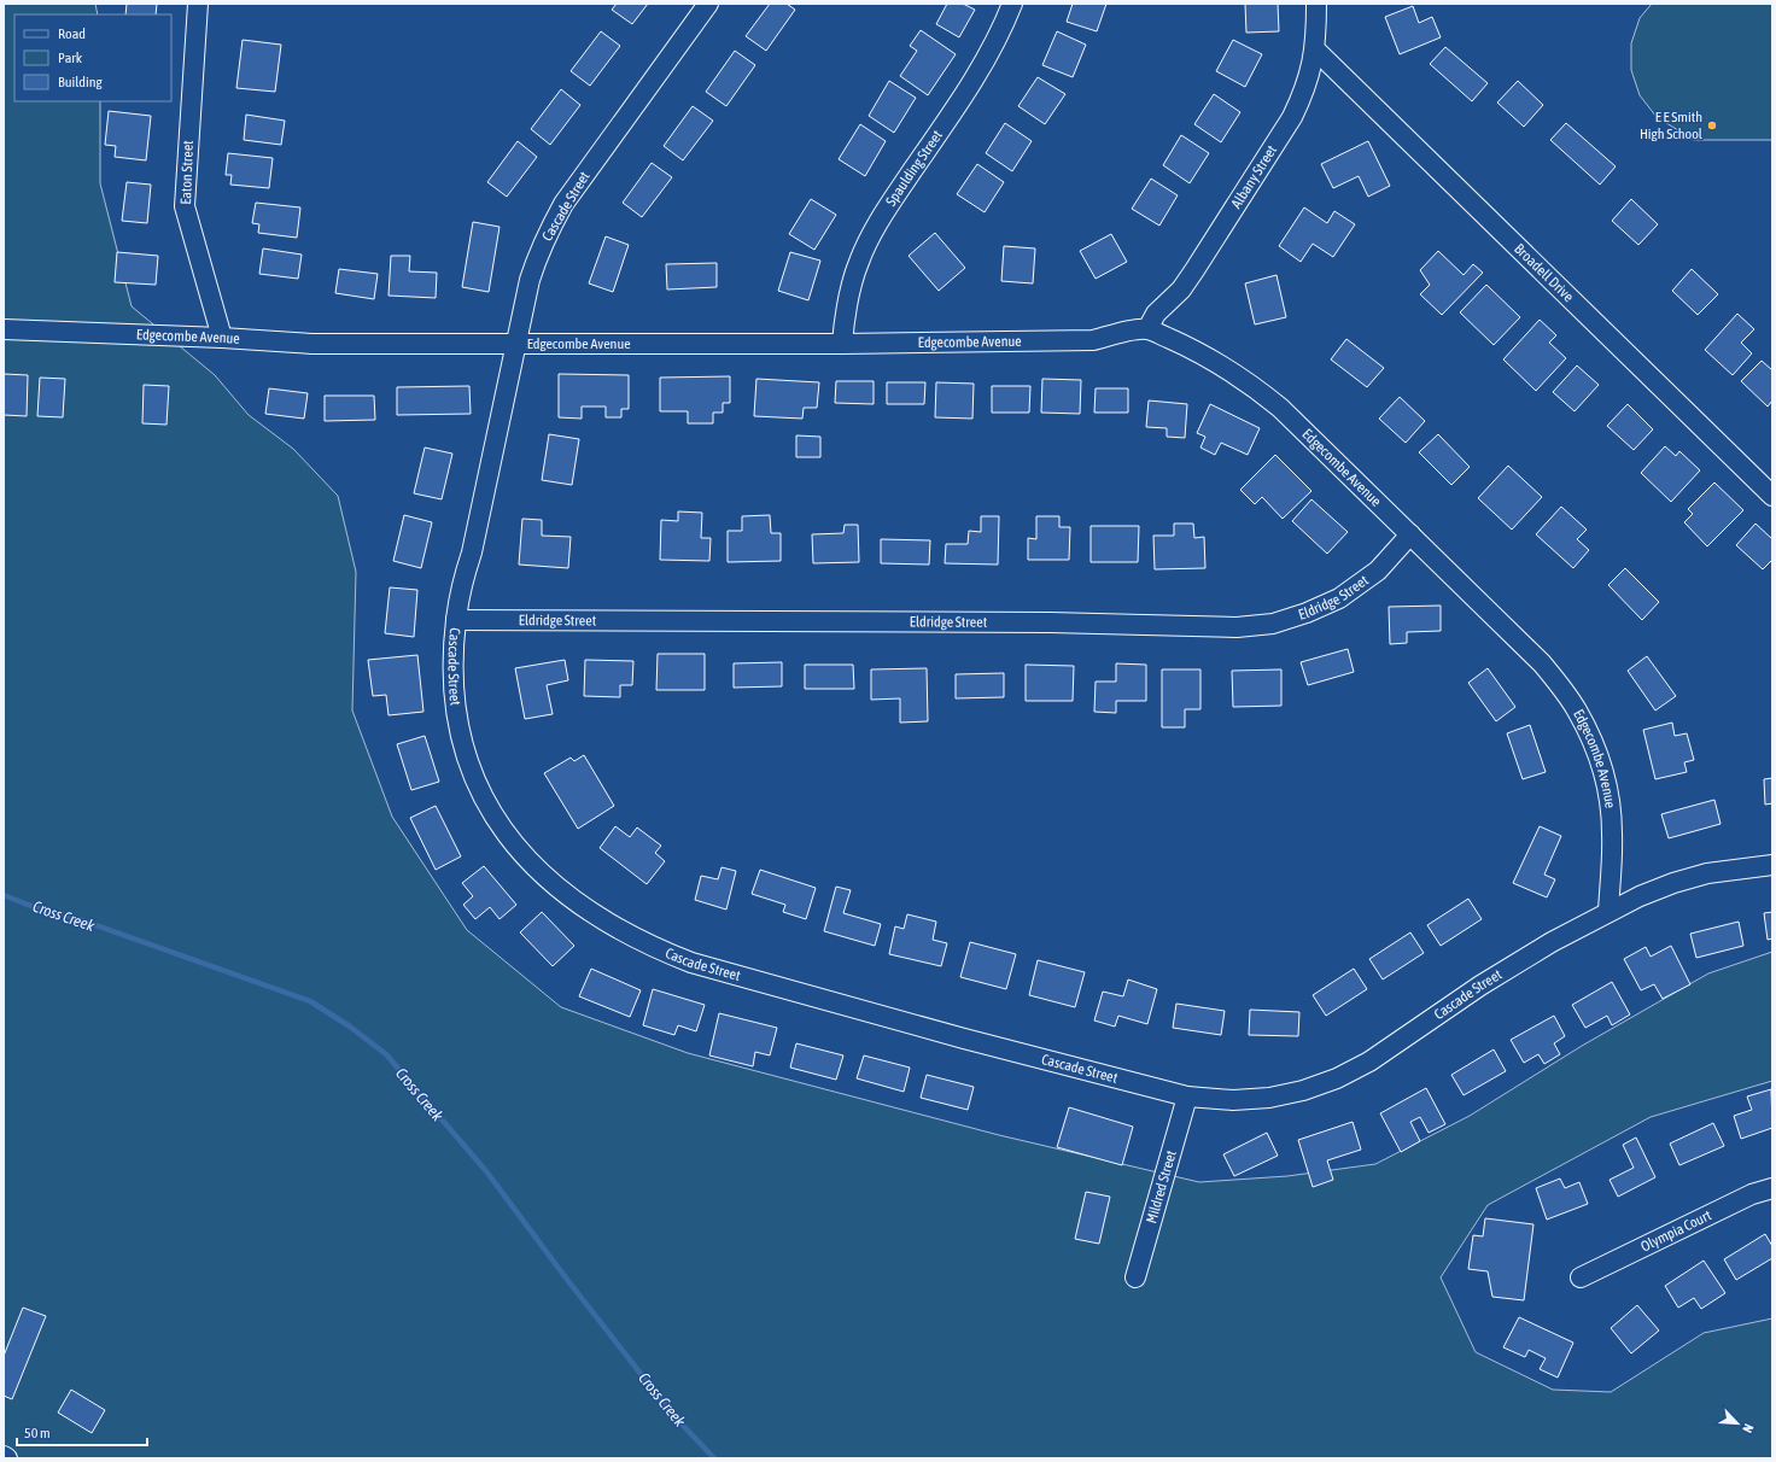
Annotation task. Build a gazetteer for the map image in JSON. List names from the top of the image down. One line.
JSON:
{"streets":{"street":["Spaulding Street","Eaton Street","Albany Street","Cascade Street","Broadell Drive","Edgecombe Avenue","Eldridge Street","Mildred Street","Olympia Court"]},"crossings":[["Spaulding Street","Edgecombe Avenue"],["Eaton Street","Edgecombe Avenue"],["Albany Street","Broadell Drive"],["Albany Street","Edgecombe Avenue"],["Cascade Street","Edgecombe Avenue"],["Cascade Street","Eldridge Street"],["Cascade Street","Mildred Street"],["Edgecombe Avenue","Eldridge Street"]],"water":["Cross Creek"],"places":["E E Smith High School"],"legend":["Road","Park","Building"],"scale_bar":"50 m","north":"bottom right"}
